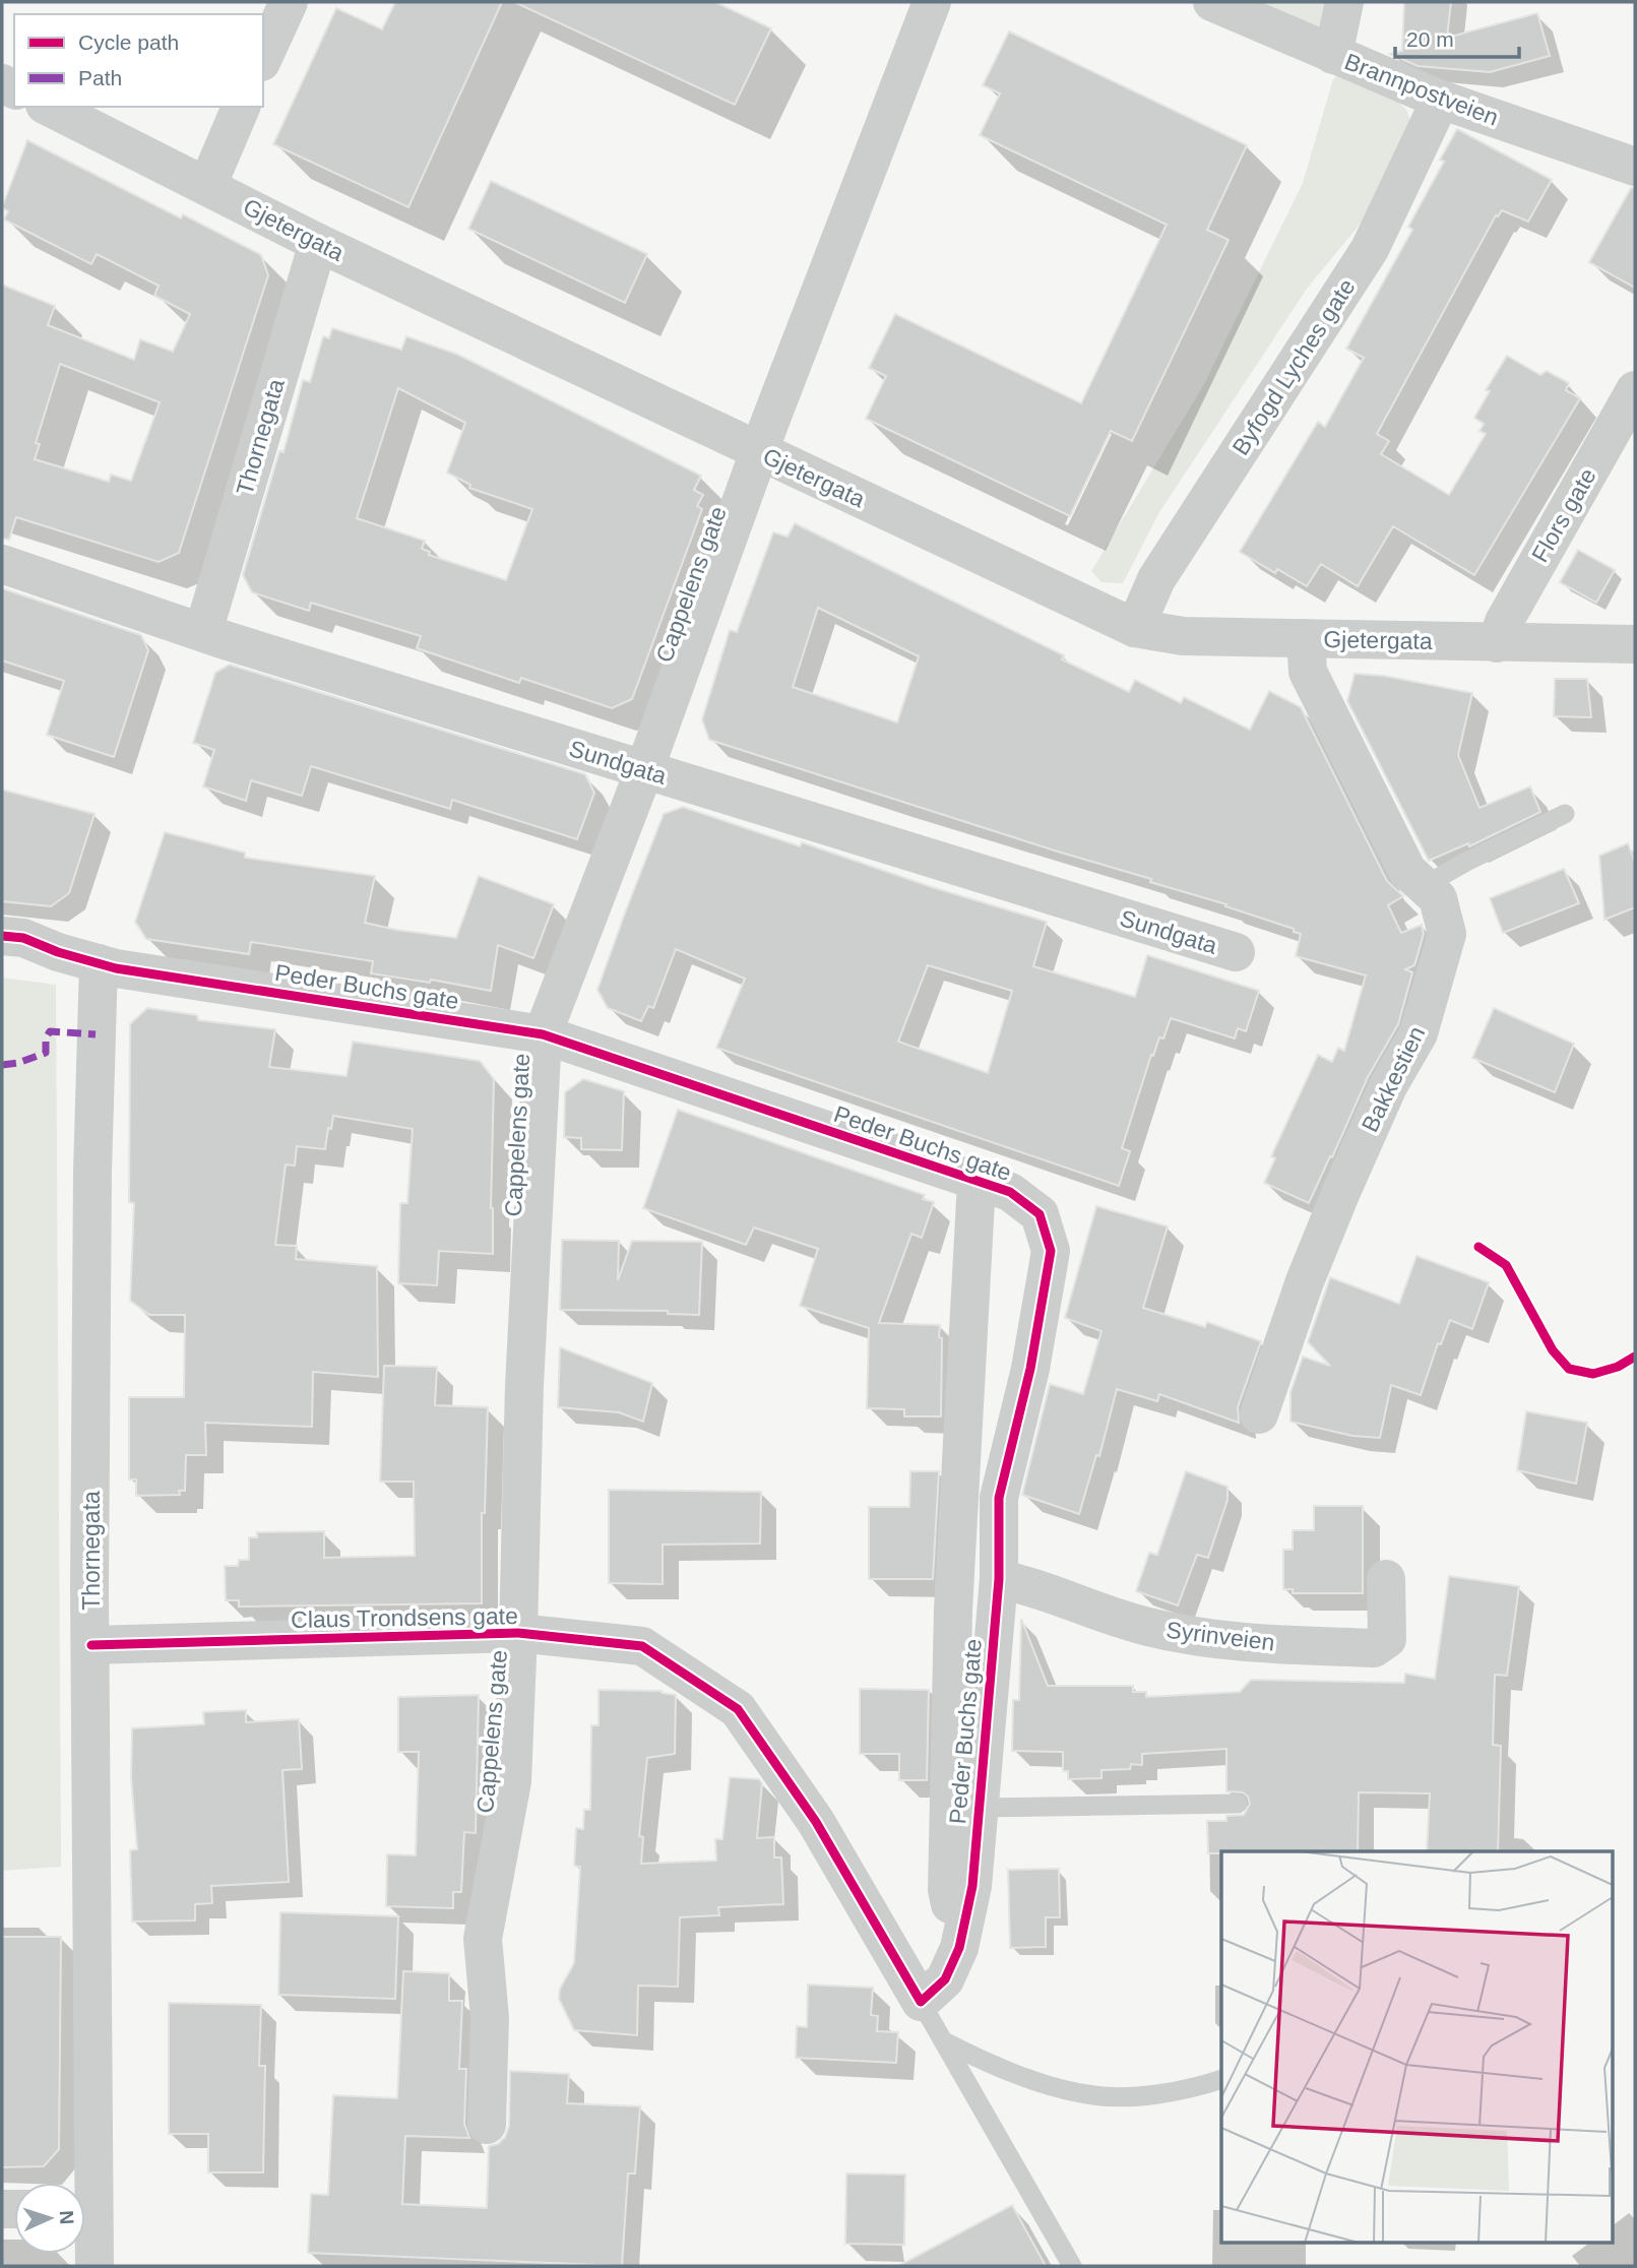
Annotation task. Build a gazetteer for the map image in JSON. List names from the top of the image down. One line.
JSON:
{"streets":{"street":["Brannpostveien","Gjetergata","Byfogd Lyches gate","Thornegata","Flors gate","Cappelens gate","Sundgata","Peder Buchs gate","Bakkestien","Claus Trondsens gate","Syrinveien"]},"crossings":[["Brannpostveien","Byfogd Lyches gate"],["Gjetergata","Byfogd Lyches gate"],["Gjetergata","Thornegata"],["Gjetergata","Flors gate"],["Gjetergata","Cappelens gate"],["Gjetergata","Bakkestien"],["Thornegata","Sundgata"],["Thornegata","Peder Buchs gate"],["Thornegata","Claus Trondsens gate"],["Cappelens gate","Sundgata"],["Cappelens gate","Peder Buchs gate"],["Cappelens gate","Claus Trondsens gate"],["Peder Buchs gate","Claus Trondsens gate"],["Peder Buchs gate","Syrinveien"]],"legend":["Cycle path","Path"],"scale_bar":"20 m","north":"right"}
